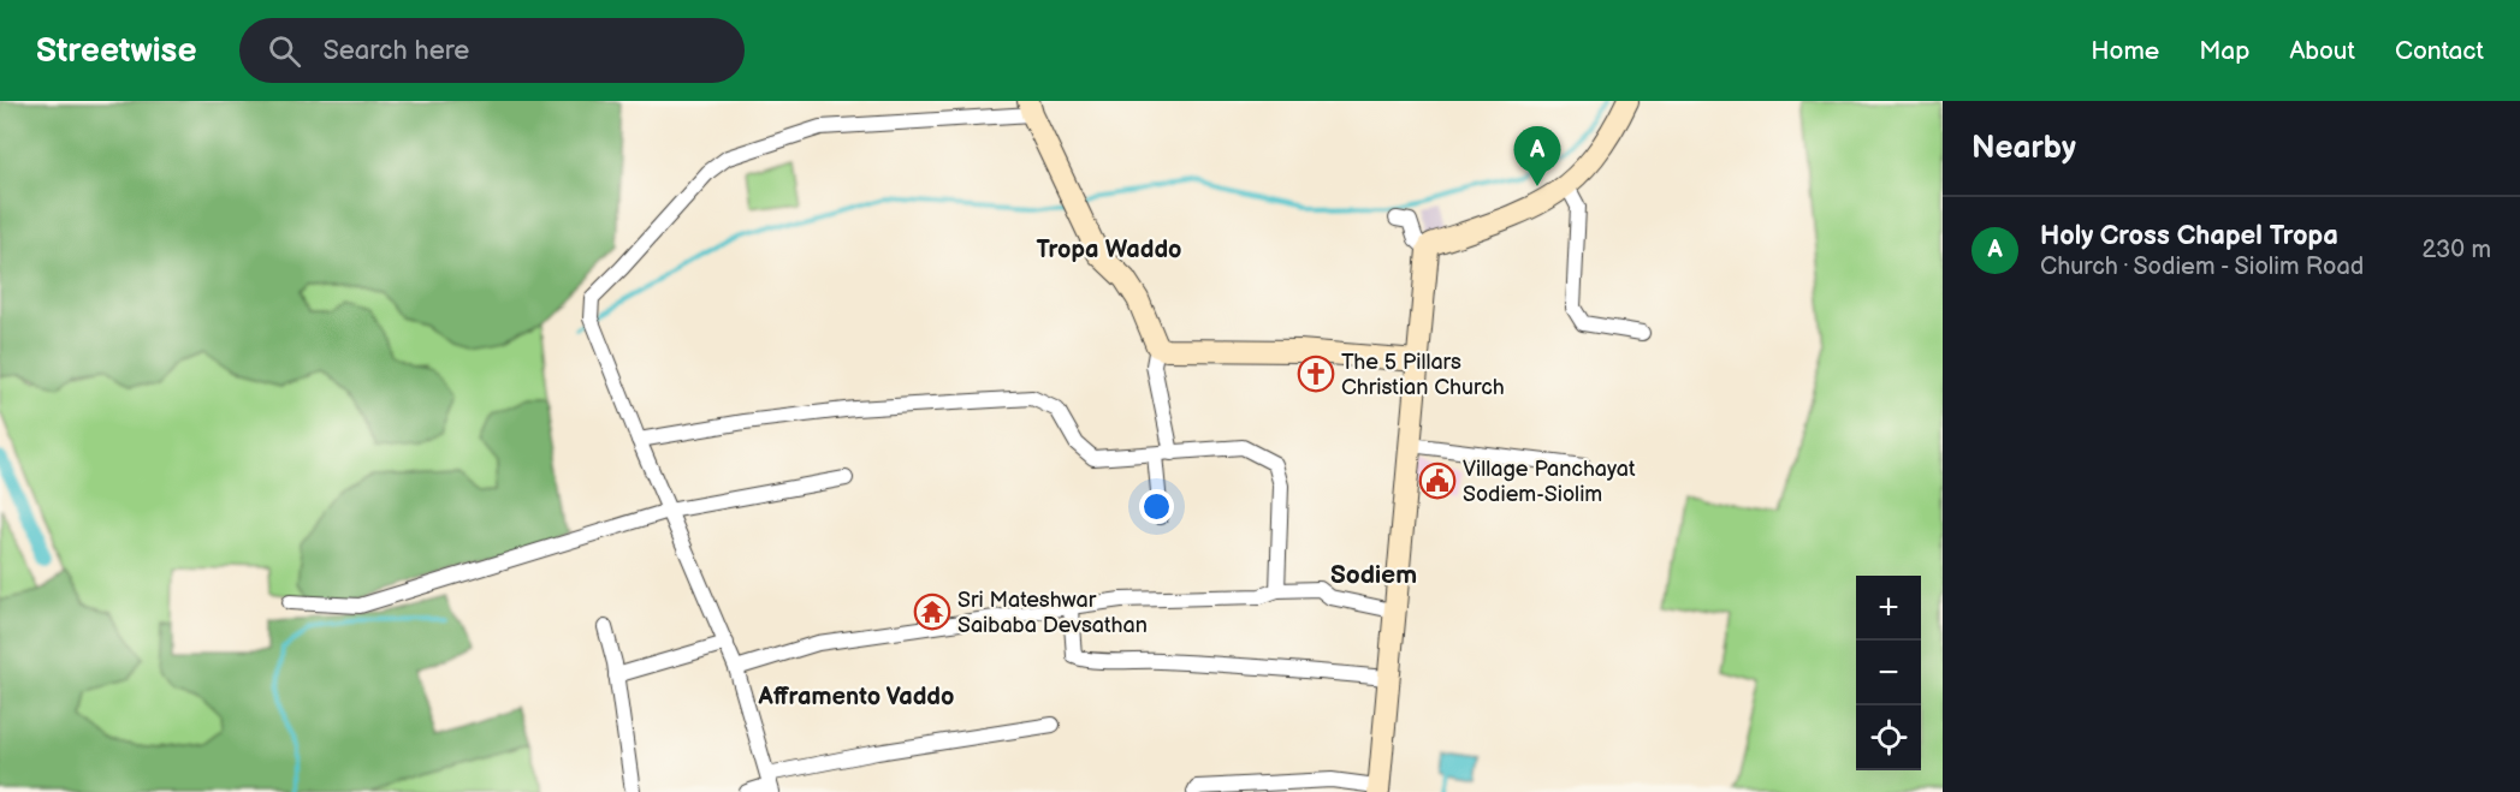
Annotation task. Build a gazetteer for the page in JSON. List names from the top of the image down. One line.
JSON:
{"districts":["Tropa Waddo","Sodiem","Afframento Vaddo"],"places":{"church":["The 5 Pillars Christian Church"],"public building":["Village Panchayat Sodiem-Siolim"],"temple":["Sri Mateshwar Saibaba Devsathan"]},"page":{"header":"Streetwise","search":"Search here","nav":["Home","Map","About","Contact"],"heading":"Nearby","pins":"A","list":[{"mark":"A","name":"Holy Cross Chapel Tropa","note":"Church · Sodiem - Siolim Road","value":"230 m"}],"map_buttons":["+","−"]}}
